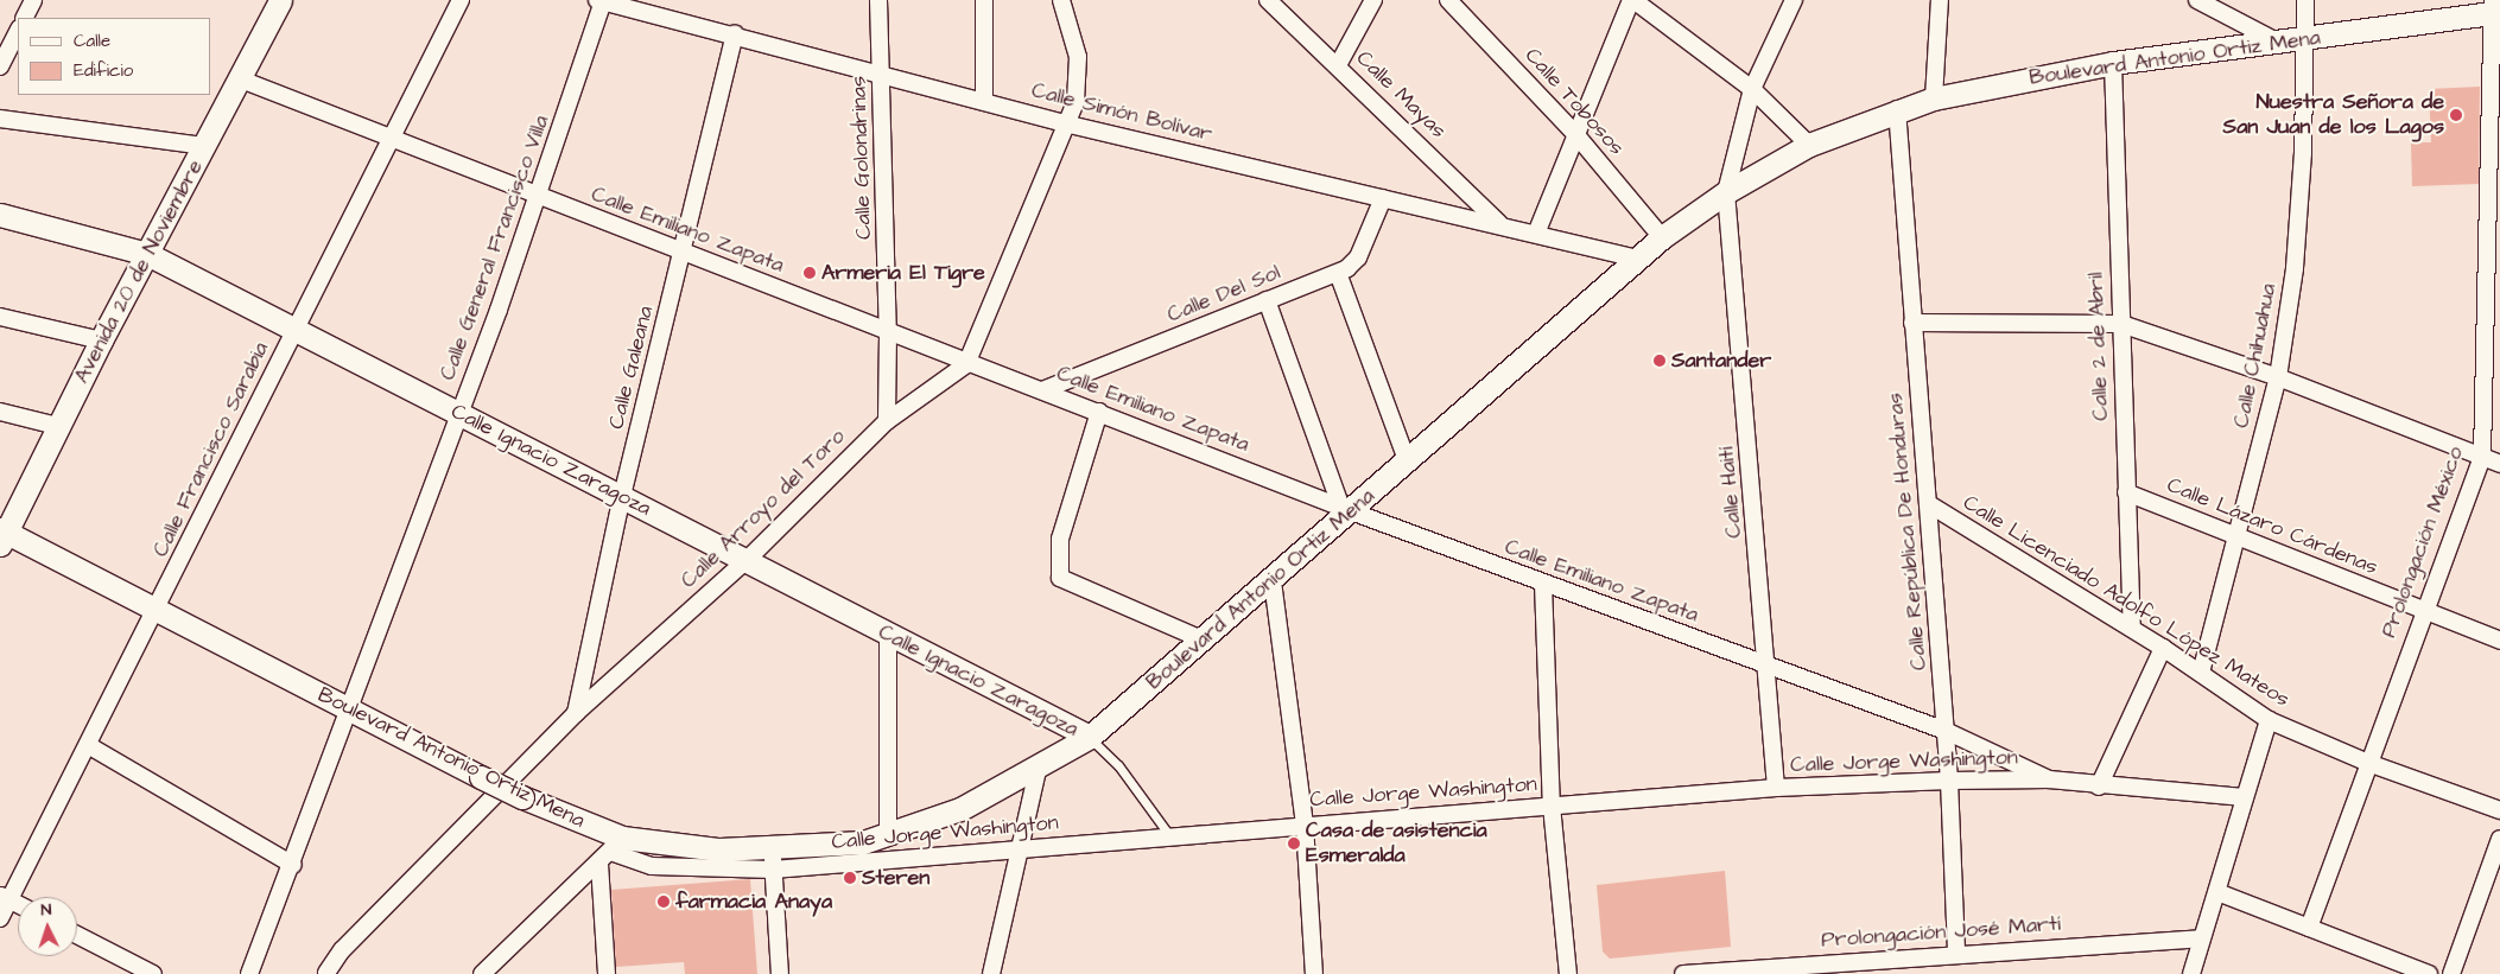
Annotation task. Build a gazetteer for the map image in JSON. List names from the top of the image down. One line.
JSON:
{"streets":{"main road":["Boulevard Antonio Ortiz Mena","Avenida 20 de Noviembre","Calle Ignacio Zaragoza"],"street":["Calle Mayas","Calle Tobosos","Calle Simón Bolívar","Calle Golondrinas","Calle Emiliano Zapata","Calle General Francisco Villa","Calle Del Sol","Calle 2 de Abril","Calle Chihuahua","Calle Galeana","Calle Francisco Sarabia","Calle Haití","Calle Arroyo del Toro","Calle Lázaro Cárdenas","Calle República De Honduras","Prolongación México","Calle Licenciado Adolfo López Mateos","Calle Jorge Washington","Prolongación José Martí"]},"crossings":[["Boulevard Antonio Ortiz Mena","Calle Tobosos"],["Boulevard Antonio Ortiz Mena","Calle Simón Bolívar"],["Boulevard Antonio Ortiz Mena","Calle Emiliano Zapata"],["Boulevard Antonio Ortiz Mena","Calle General Francisco Villa"],["Boulevard Antonio Ortiz Mena","Avenida 20 de Noviembre"],["Boulevard Antonio Ortiz Mena","Calle 2 de Abril"],["Boulevard Antonio Ortiz Mena","Calle Chihuahua"],["Boulevard Antonio Ortiz Mena","Calle Francisco Sarabia"],["Boulevard Antonio Ortiz Mena","Calle Ignacio Zaragoza"],["Boulevard Antonio Ortiz Mena","Calle Haití"],["Boulevard Antonio Ortiz Mena","Calle República De Honduras"],["Boulevard Antonio Ortiz Mena","Prolongación México"],["Boulevard Antonio Ortiz Mena","Calle Jorge Washington"],["Calle Mayas","Calle Simón Bolívar"],["Calle Simón Bolívar","Calle Golondrinas"],["Calle Simón Bolívar","Calle General Francisco Villa"],["Calle Simón Bolívar","Calle Del Sol"],["Calle Simón Bolívar","Calle Galeana"],["Calle Golondrinas","Calle Emiliano Zapata"],["Calle Golondrinas","Calle Arroyo del Toro"],["Calle Emiliano Zapata","Calle General Francisco Villa"],["Calle Emiliano Zapata","Avenida 20 de Noviembre"],["Calle Emiliano Zapata","Calle Del Sol"],["Calle Emiliano Zapata","Calle Galeana"],["Calle Emiliano Zapata","Calle Francisco Sarabia"],["Calle Emiliano Zapata","Calle Haití"],["Calle Emiliano Zapata","Calle Arroyo del Toro"],["Calle Emiliano Zapata","Calle República De Honduras"],["Calle Emiliano Zapata","Calle Jorge Washington"],["Calle General Francisco Villa","Calle Ignacio Zaragoza"],["Avenida 20 de Noviembre","Calle Ignacio Zaragoza"],["Calle 2 de Abril","Calle Lázaro Cárdenas"],["Calle 2 de Abril","Calle Licenciado Adolfo López Mateos"],["Calle Chihuahua","Calle Lázaro Cárdenas"],["Calle Chihuahua","Calle Licenciado Adolfo López Mateos"],["Calle Galeana","Calle Ignacio Zaragoza"],["Calle Galeana","Calle Arroyo del Toro"],["Calle Francisco Sarabia","Calle Ignacio Zaragoza"],["Calle Ignacio Zaragoza","Calle Arroyo del Toro"],["Calle Haití","Calle Jorge Washington"],["Calle Lázaro Cárdenas","Prolongación México"],["Calle República De Honduras","Calle Licenciado Adolfo López Mateos"],["Calle República De Honduras","Calle Jorge Washington"],["Calle República De Honduras","Prolongación José Martí"],["Prolongación México","Calle Licenciado Adolfo López Mateos"]],"places":["Nuestra Señora de San Juan de los Lagos","Armeria El Tigre","Santander","Casa de asistencia Esmeralda","Steren","farmacia Anaya"],"legend":["Calle","Edificio"],"north":"top"}
